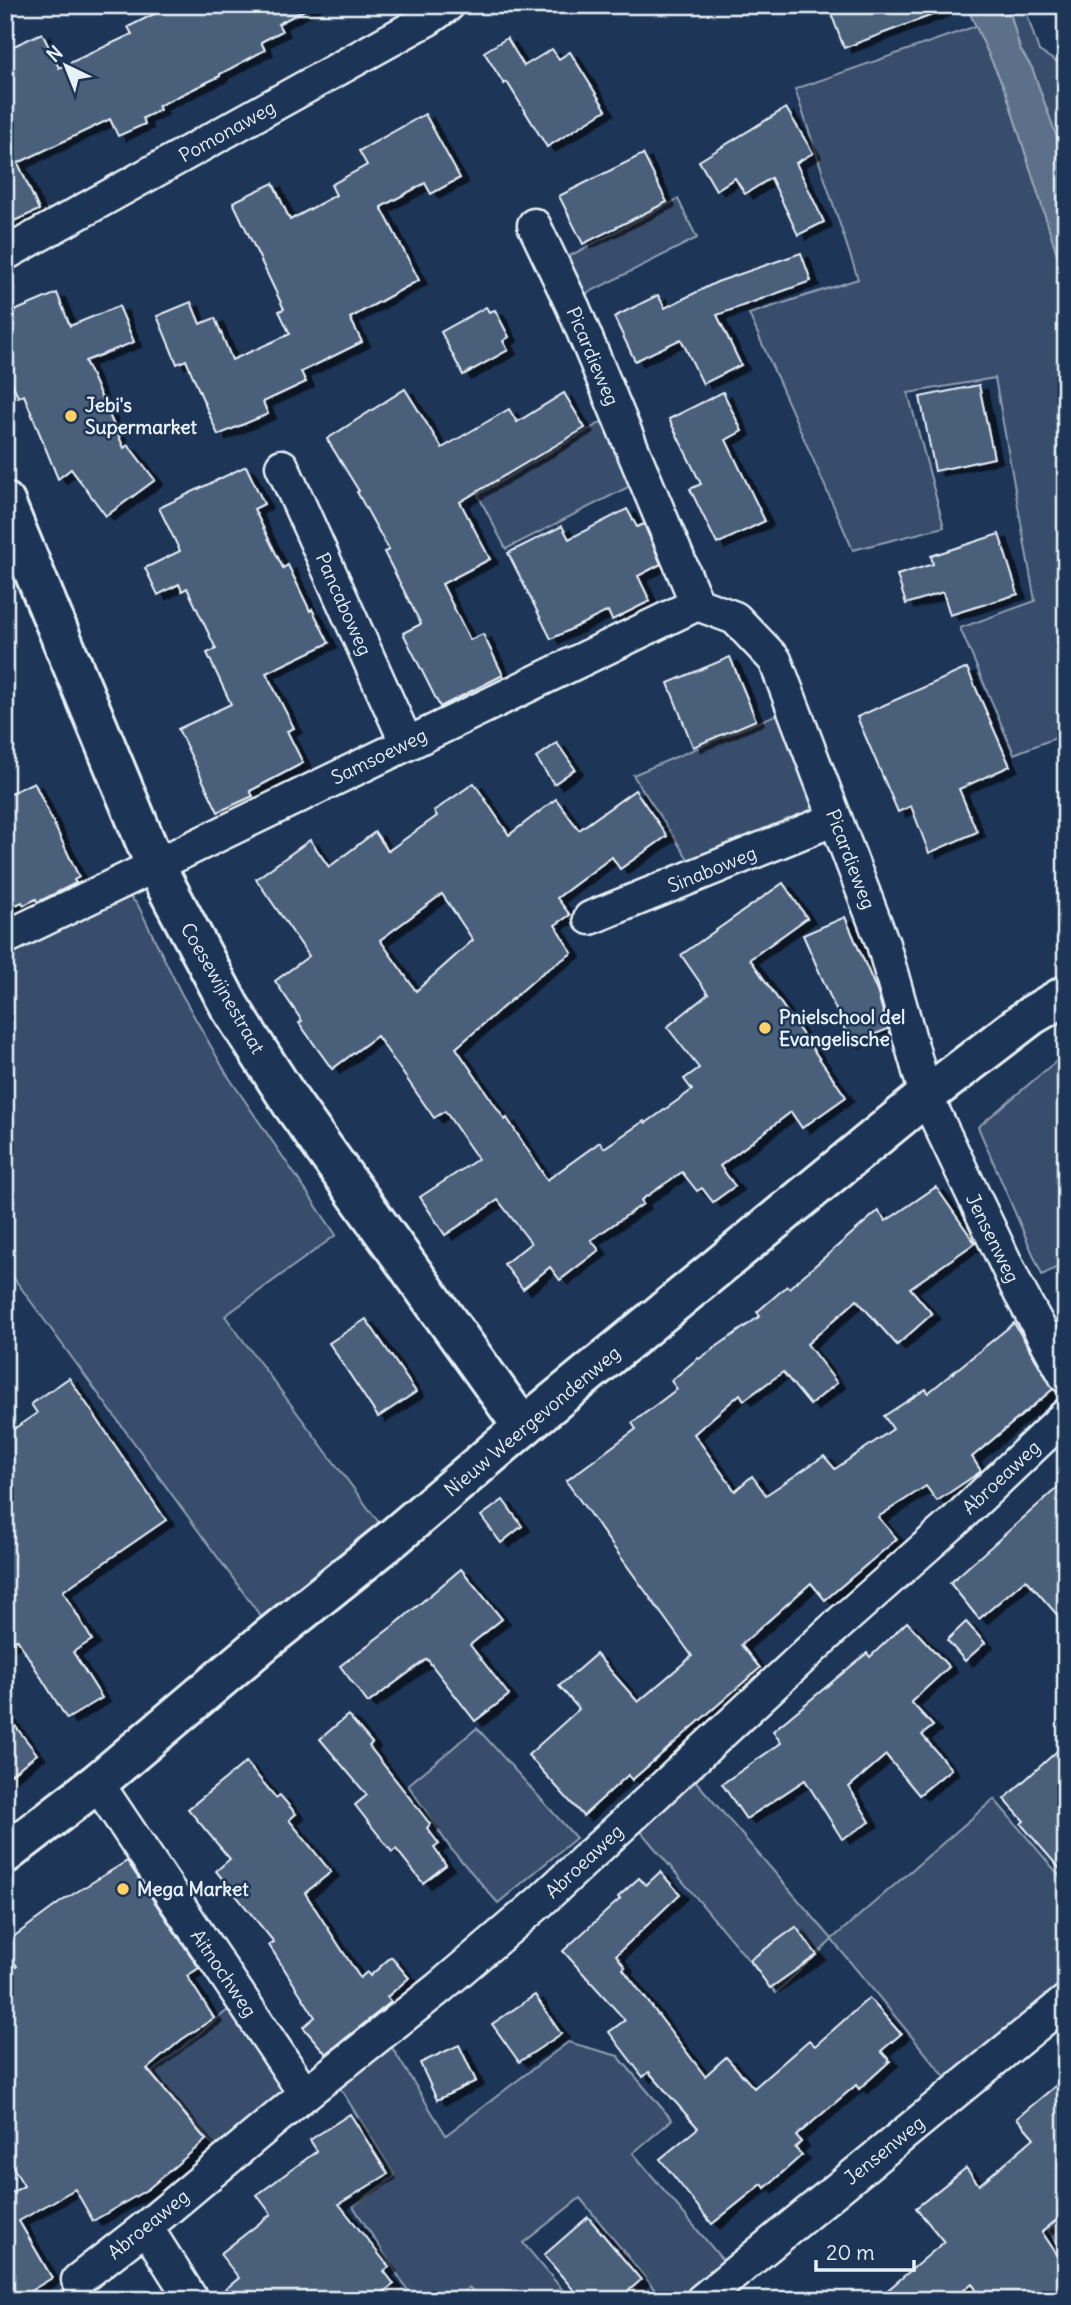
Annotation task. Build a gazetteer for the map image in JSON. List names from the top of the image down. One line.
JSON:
{"streets":{"street":["Pomonaweg","Picardieweg","Pancaboweg","Samsoeweg","Sinaboweg","Coesewijnestraat","Jensenweg","Nieuw Weergevondenweg","Abroeaweg","Aitnochweg"]},"crossings":[["Picardieweg","Samsoeweg"],["Picardieweg","Sinaboweg"],["Picardieweg","Jensenweg"],["Picardieweg","Nieuw Weergevondenweg"],["Pancaboweg","Samsoeweg"],["Samsoeweg","Coesewijnestraat"],["Coesewijnestraat","Nieuw Weergevondenweg"],["Jensenweg","Nieuw Weergevondenweg"],["Nieuw Weergevondenweg","Aitnochweg"],["Abroeaweg","Aitnochweg"]],"places":["Jebi's Supermarket","Pnielschool del Evangelische","Mega Market"],"scale_bar":"20 m","north":"top left"}
